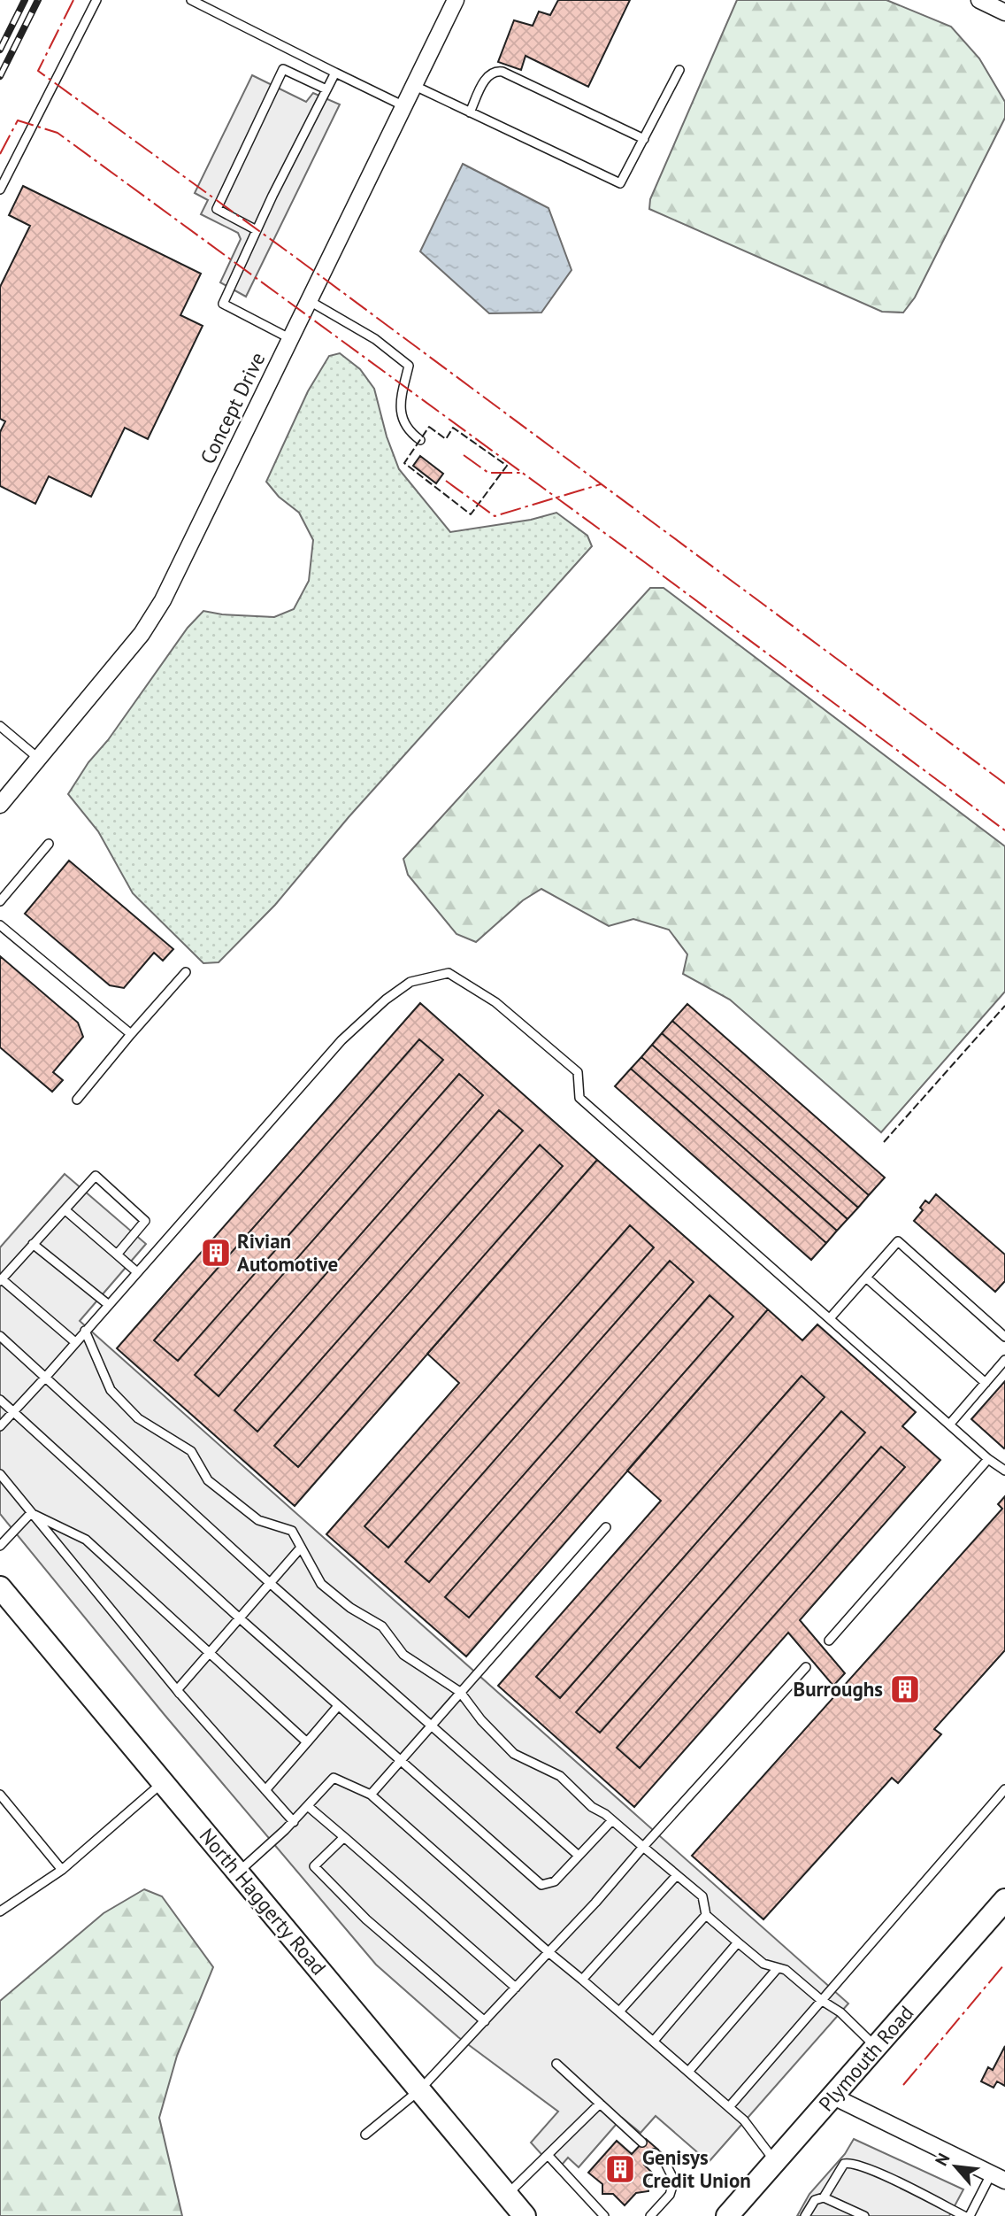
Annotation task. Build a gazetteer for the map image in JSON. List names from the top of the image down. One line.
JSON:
{"streets":{"street":["Concept Drive","North Haggerty Road","Plymouth Road"]},"places":{"building":["Rivian Automotive","Burroughs","Genisys Credit Union"]},"north":"top left"}
